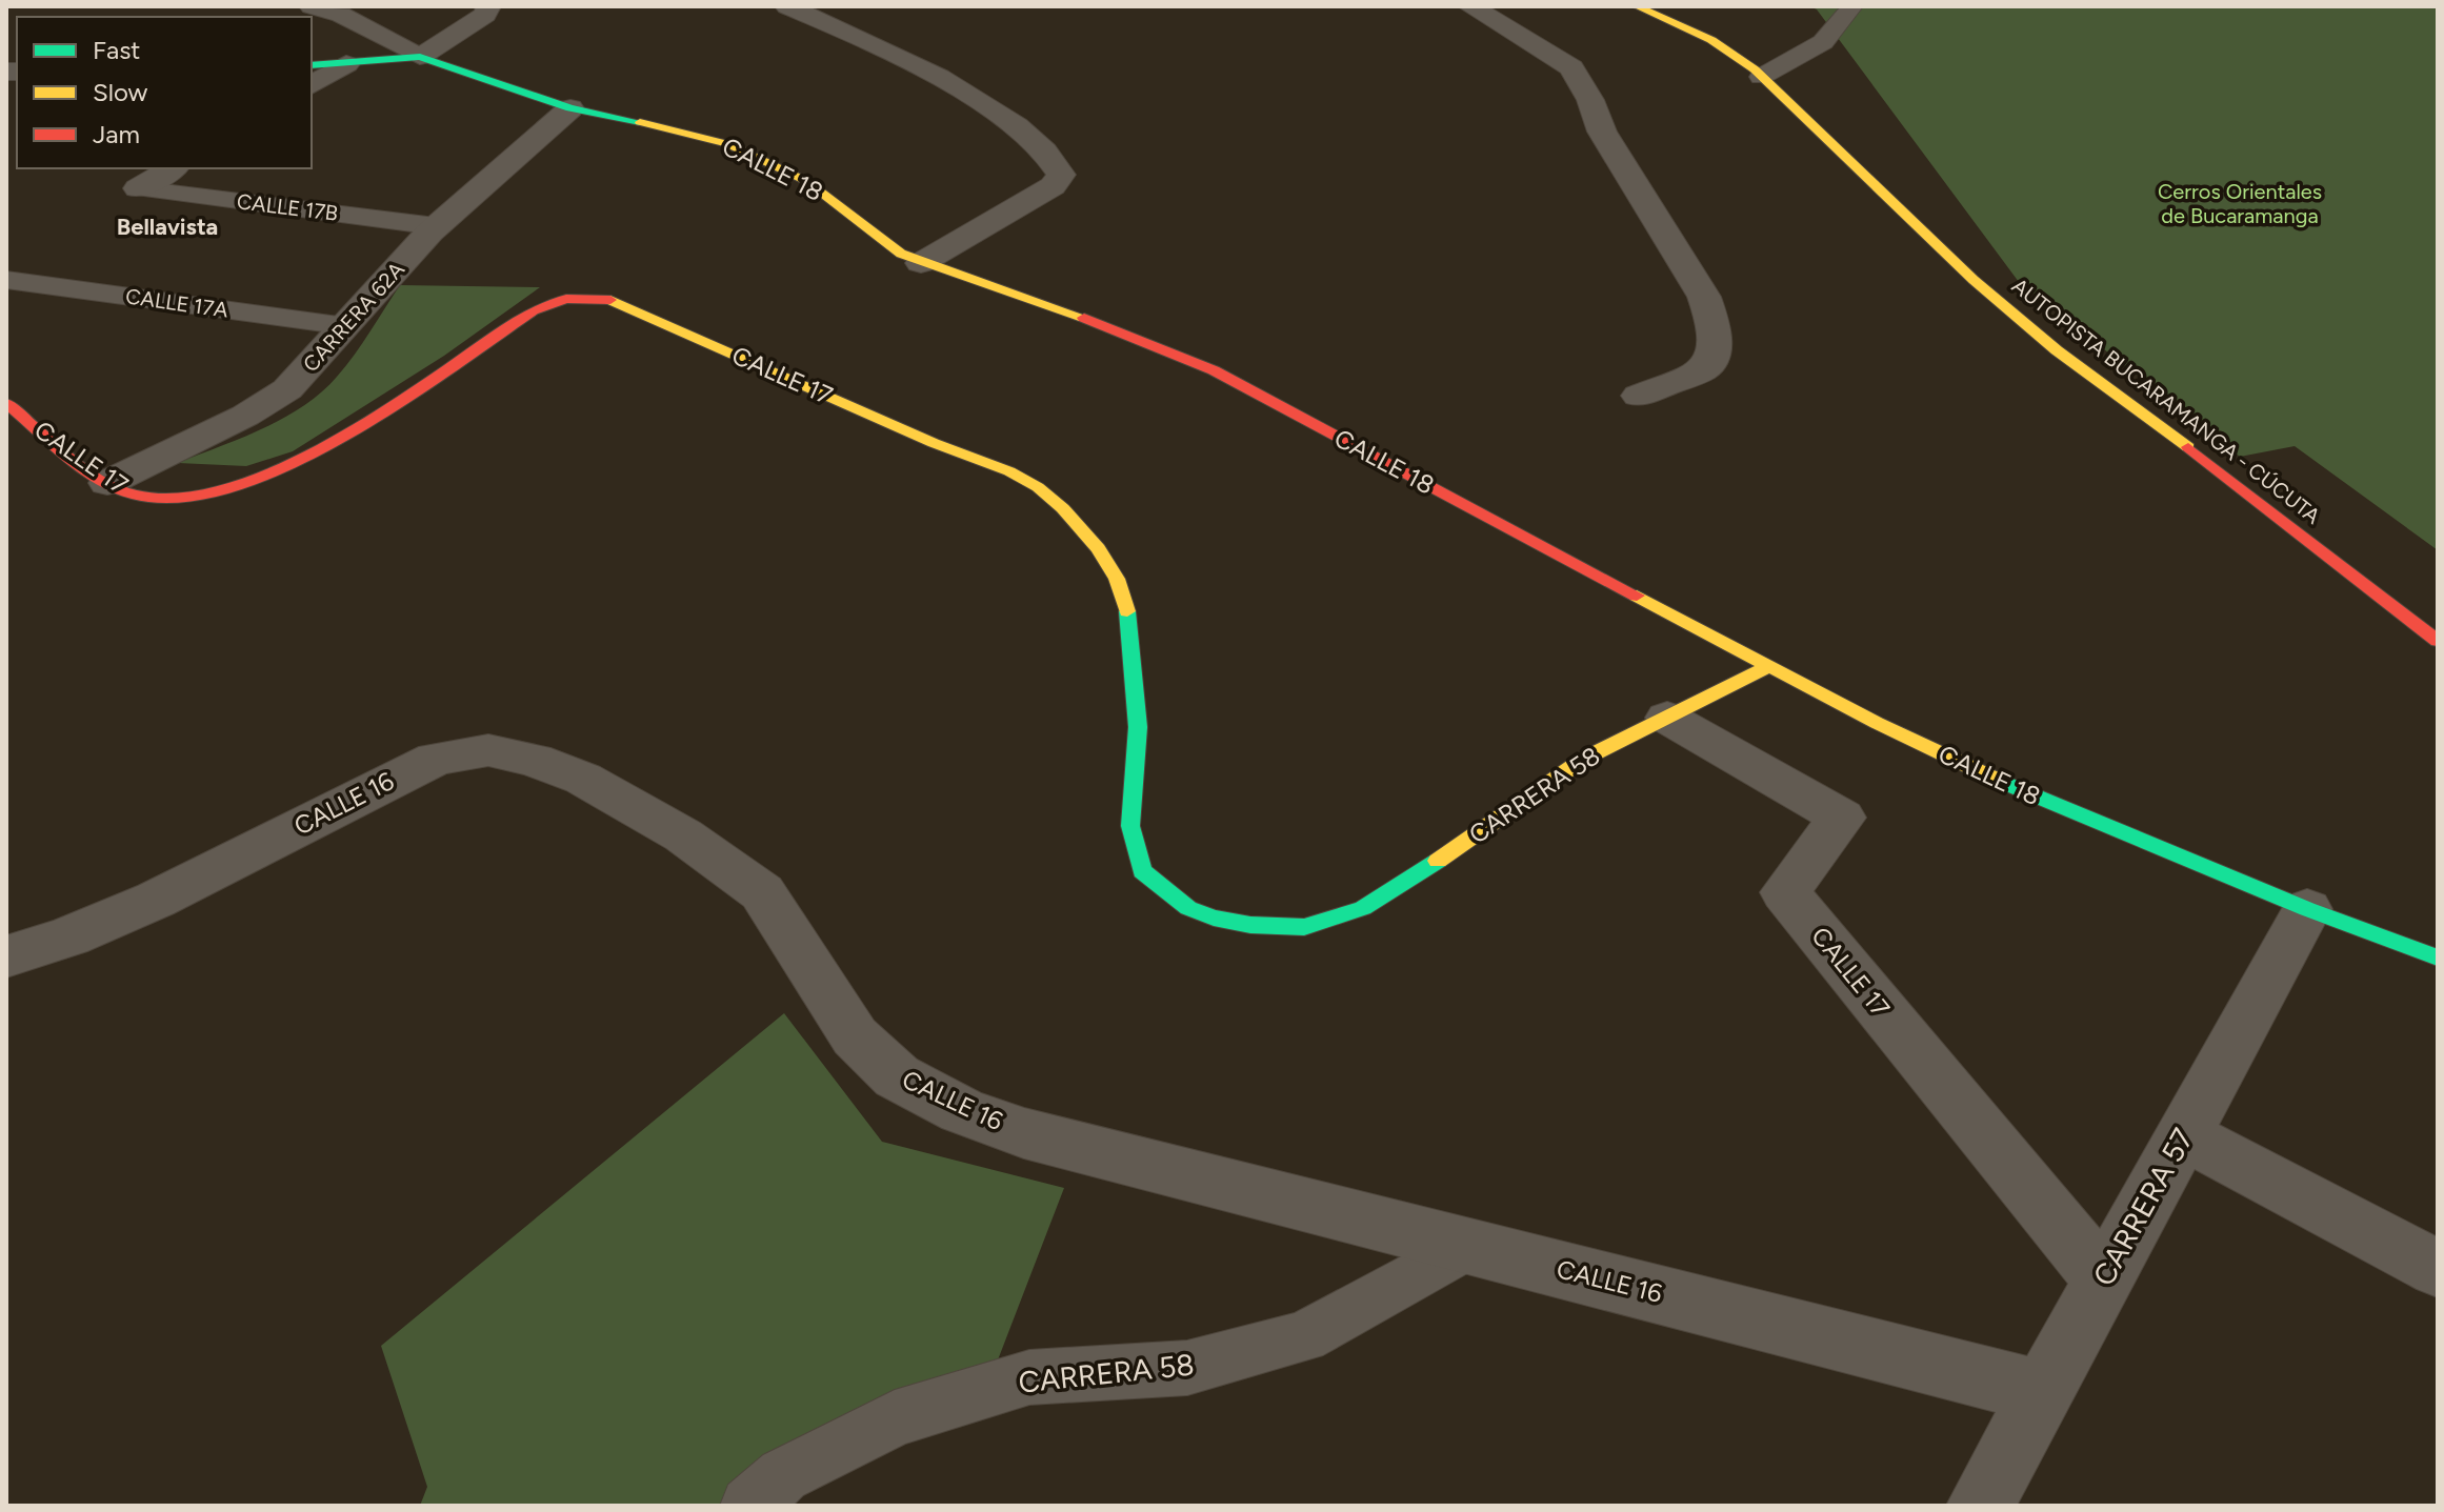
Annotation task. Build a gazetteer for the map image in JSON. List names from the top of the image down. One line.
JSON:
{"streets":{"main road":["CALLE 18","CALLE 17","AUTOPISTA BUCARAMANGA - CÚCUTA","CARRERA 58"],"street":["CARRERA 62A","CALLE 16","CARRERA 57"],"lane":["CALLE 17B","CALLE 17A"]},"crossings":[["CALLE 18","CARRERA 62A"],["CALLE 18","CARRERA 58"],["CALLE 18","CARRERA 57"],["CALLE 17B","CARRERA 62A"],["CALLE 17A","CARRERA 62A"],["CARRERA 62A","CALLE 17"],["CALLE 17","CARRERA 58"],["CALLE 17","CARRERA 57"],["CARRERA 58","CALLE 16"],["CALLE 16","CARRERA 57"]],"districts":["Bellavista"],"parks":["Cerros Orientales de Bucaramanga"],"legend":["Fast","Slow","Jam"]}
